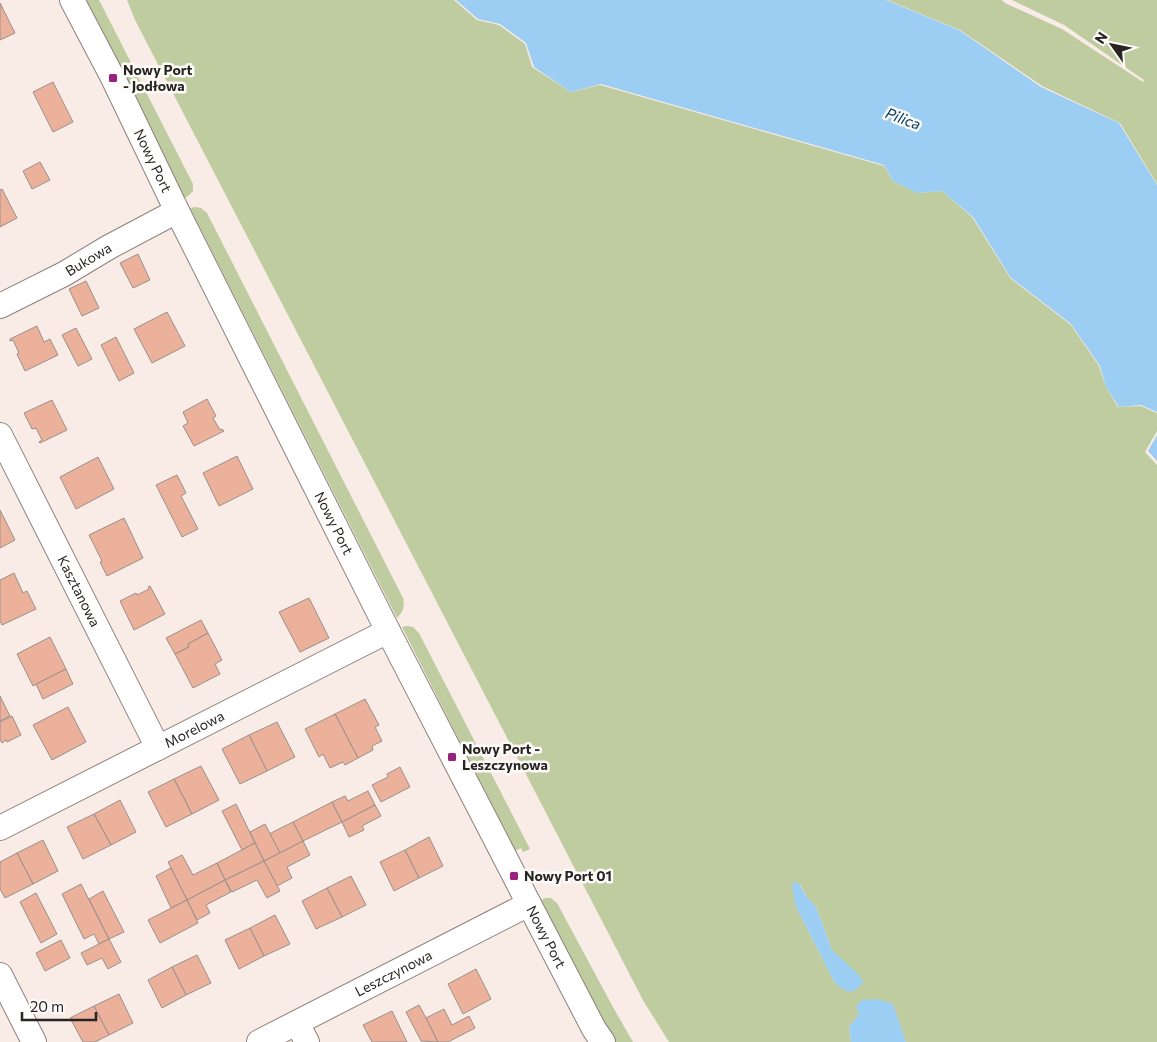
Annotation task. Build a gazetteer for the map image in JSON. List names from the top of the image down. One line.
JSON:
{"streets":{"street":["Nowy Port","Bukowa","Kasztanowa","Morelowa","Leszczynowa"]},"crossings":[["Nowy Port","Bukowa"],["Nowy Port","Morelowa"],["Nowy Port","Leszczynowa"],["Kasztanowa","Morelowa"]],"water":["Pilica"],"places":{"transit":["Nowy Port - Jodłowa","Nowy Port - Leszczynowa","Nowy Port 01"]},"scale_bar":"20 m","north":"top left"}
